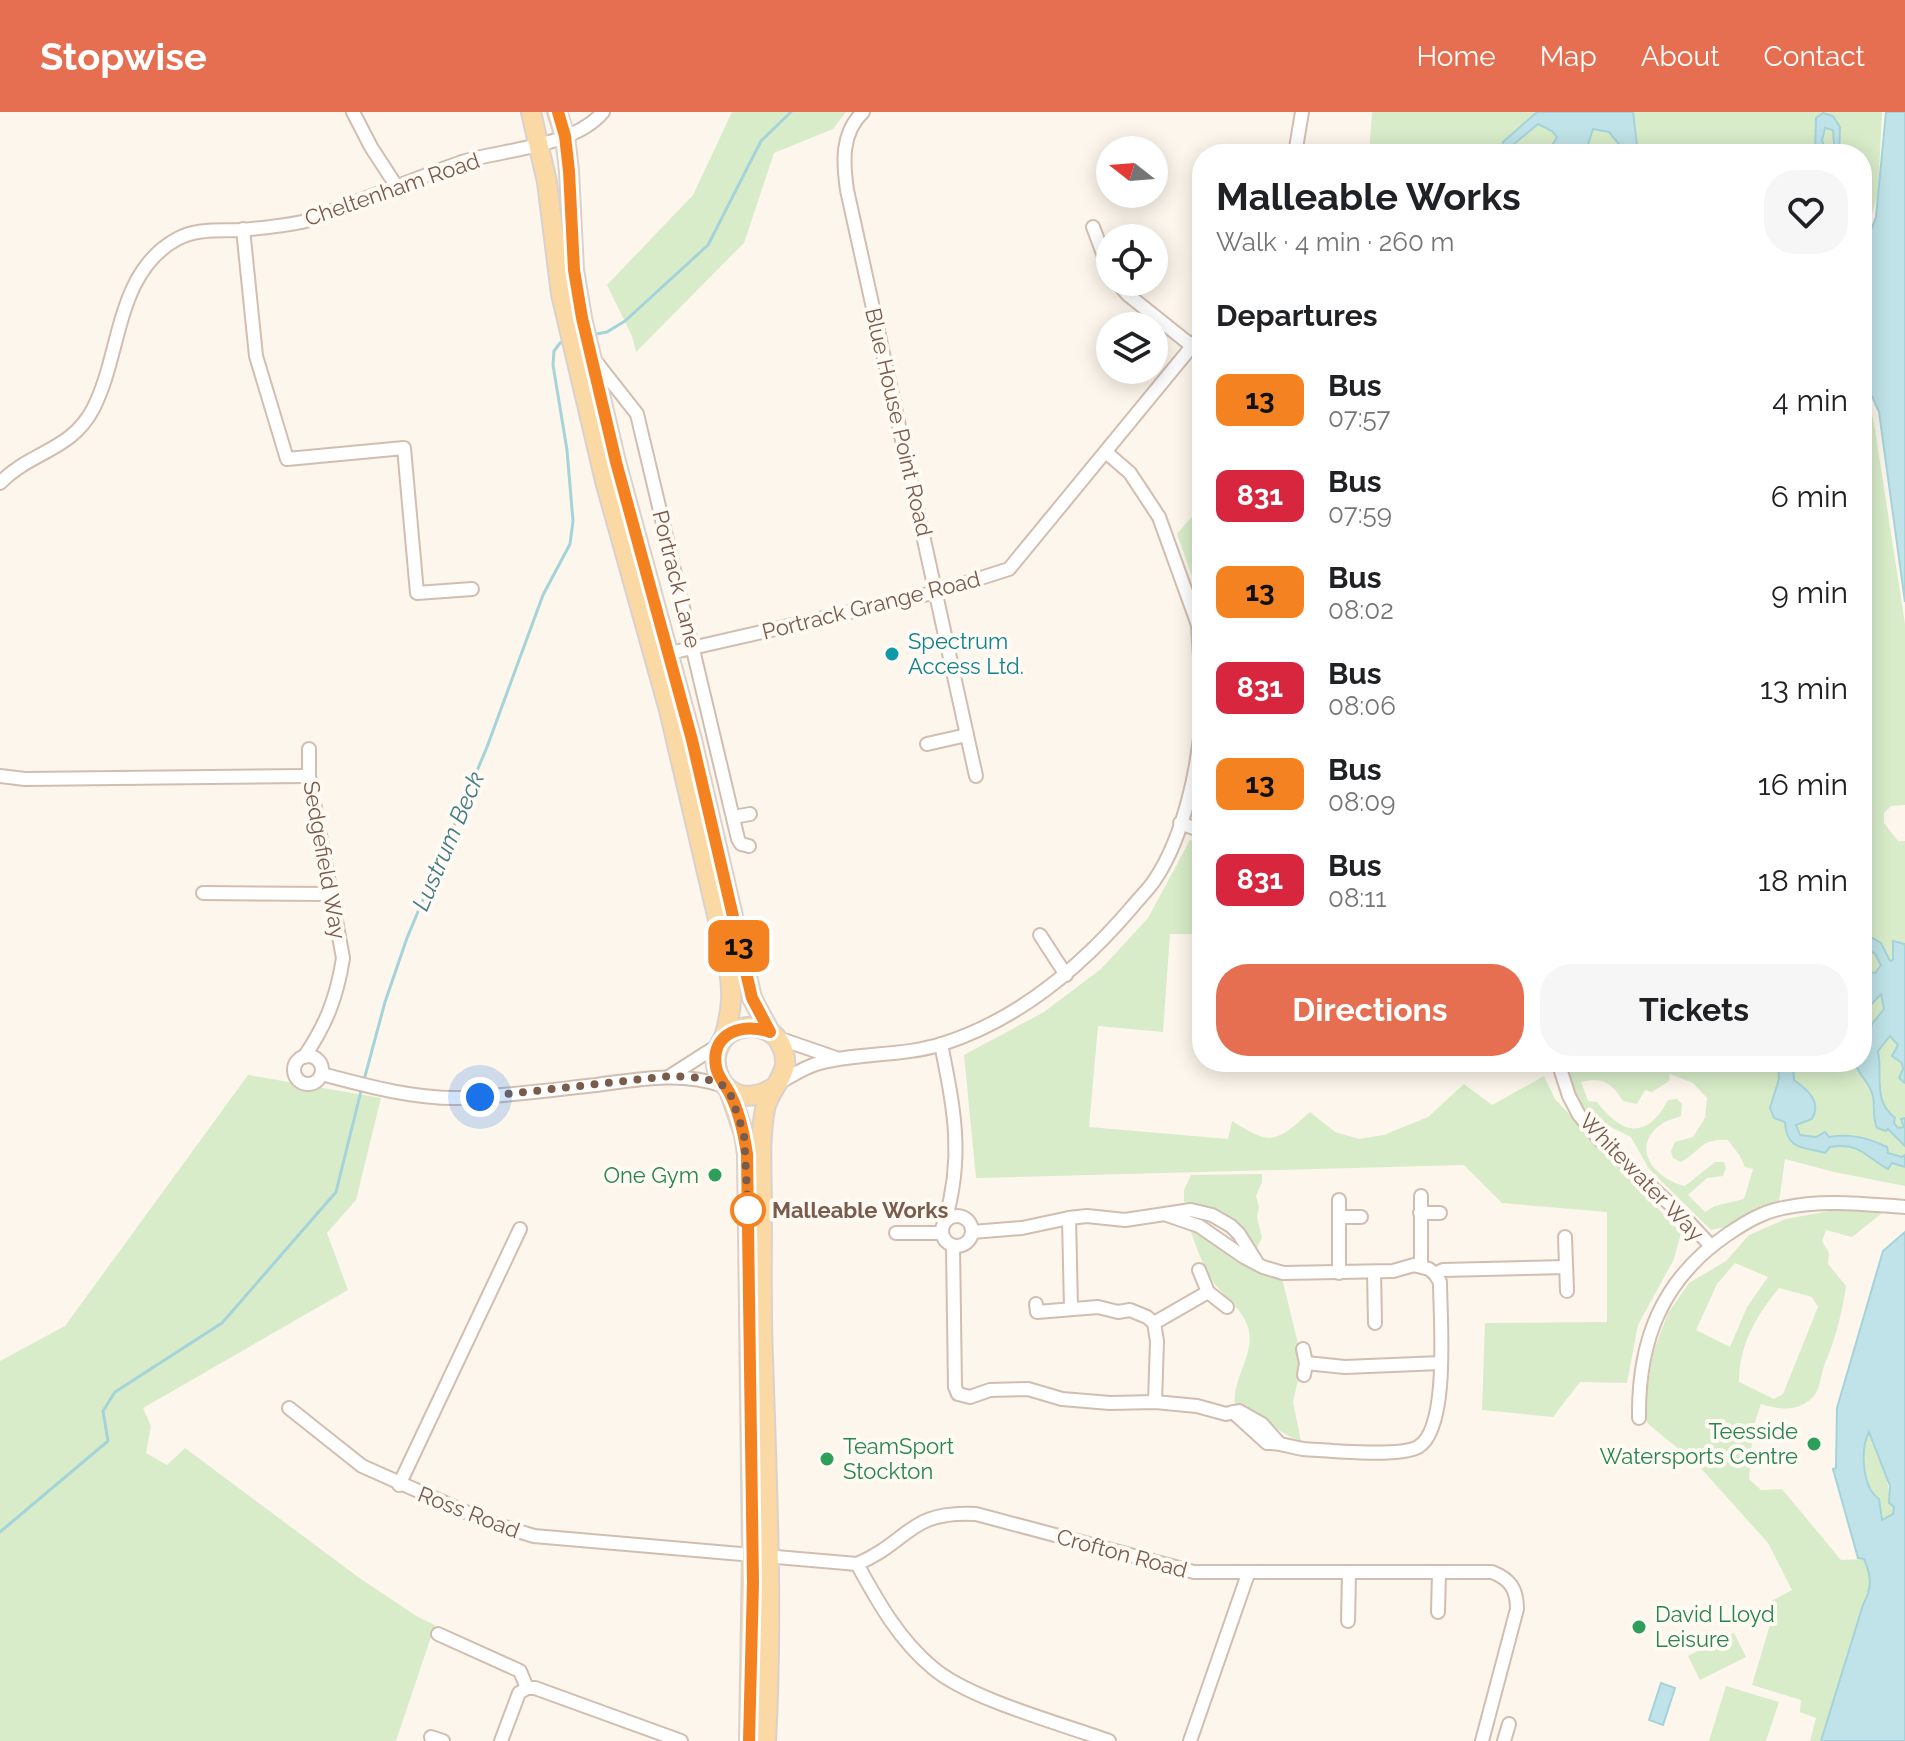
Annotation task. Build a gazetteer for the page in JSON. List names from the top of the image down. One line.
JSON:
{"streets":{"main road":["Portrack Lane"],"street":["Cheltenham Road","Blue House Point Road","Portrack Grange Road","Sedgefield Way","Whitewater Way","Ross Road","Crofton Road"]},"crossings":[["Cheltenham Road","Portrack Lane"],["Blue House Point Road","Portrack Grange Road"],["Portrack Lane","Portrack Grange Road"],["Portrack Lane","Ross Road"]],"water":["Lustrum Beck"],"places":["Spectrum Access Ltd.","One Gym","Malleable Works","Teesside Watersports Centre","TeamSport Stockton","David Lloyd Leisure"],"lines":["bus line 13"],"north":"left","page":{"header":"Stopwise","nav":["Home","Map","About","Contact"],"on_map":"13","heading":[["Malleable Works","Walk · 4 min · 260 m"],"Departures"],"list":[{"mark":"13","name":"Bus","note":"07:57","value":"4 min"},{"mark":"831","name":"Bus","note":"07:59","value":"6 min"},{"mark":"13","name":"Bus","note":"08:02","value":"9 min"},{"mark":"831","name":"Bus","note":"08:06","value":"13 min"},{"mark":"13","name":"Bus","note":"08:09","value":"16 min"},{"mark":"831","name":"Bus","note":"08:11","value":"18 min"}],"buttons":["Directions","Tickets"]}}
